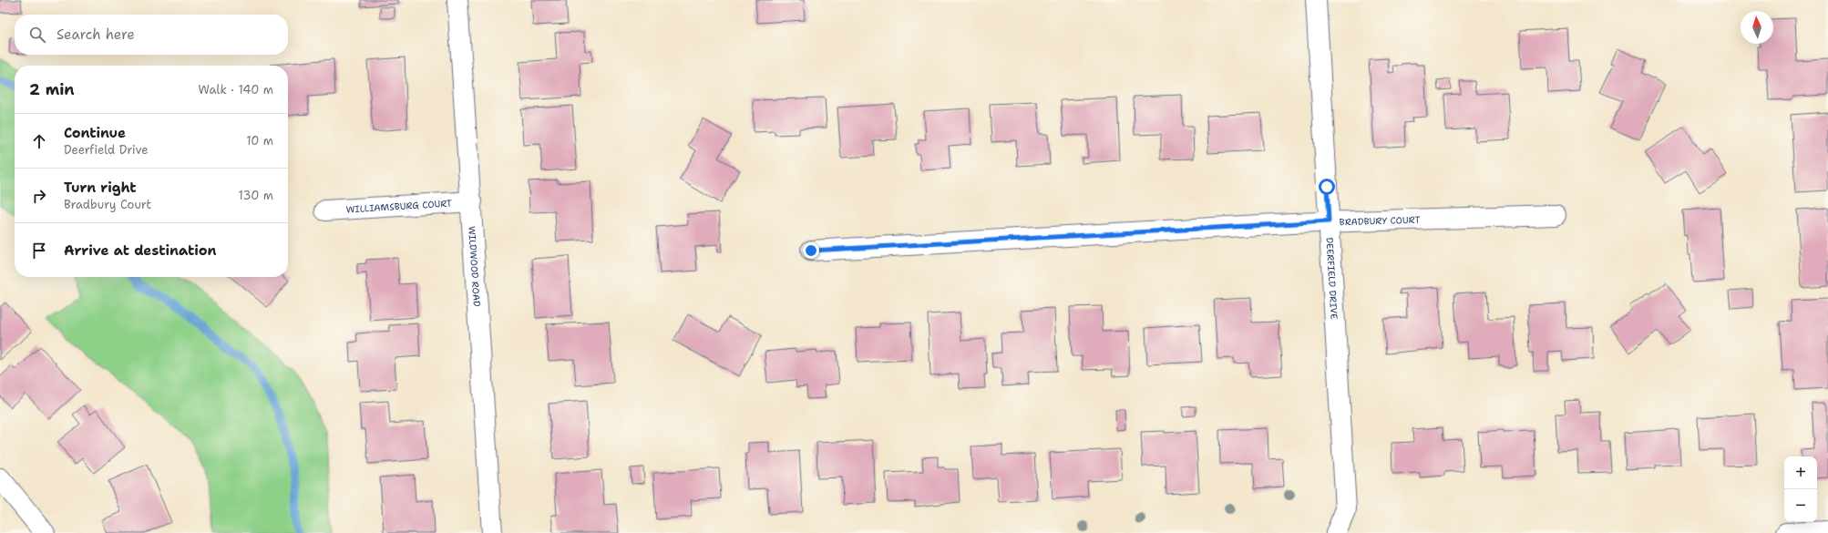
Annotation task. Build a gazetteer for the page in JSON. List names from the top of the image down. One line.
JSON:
{"streets":{"street":["WILLIAMSBURG COURT","BRADBURY COURT","WILDWOOD ROAD","DEERFIELD DRIVE"]},"crossings":[["WILLIAMSBURG COURT","WILDWOOD ROAD"],["BRADBURY COURT","DEERFIELD DRIVE"]],"north":"top","page":{"search":"Search here","heading":["2 min","Walk · 140 m"],"list":[["Continue","Deerfield Drive","10 m"],["Turn right","Bradbury Court","130 m"],"Arrive at destination"],"map_buttons":["+","−"]}}
